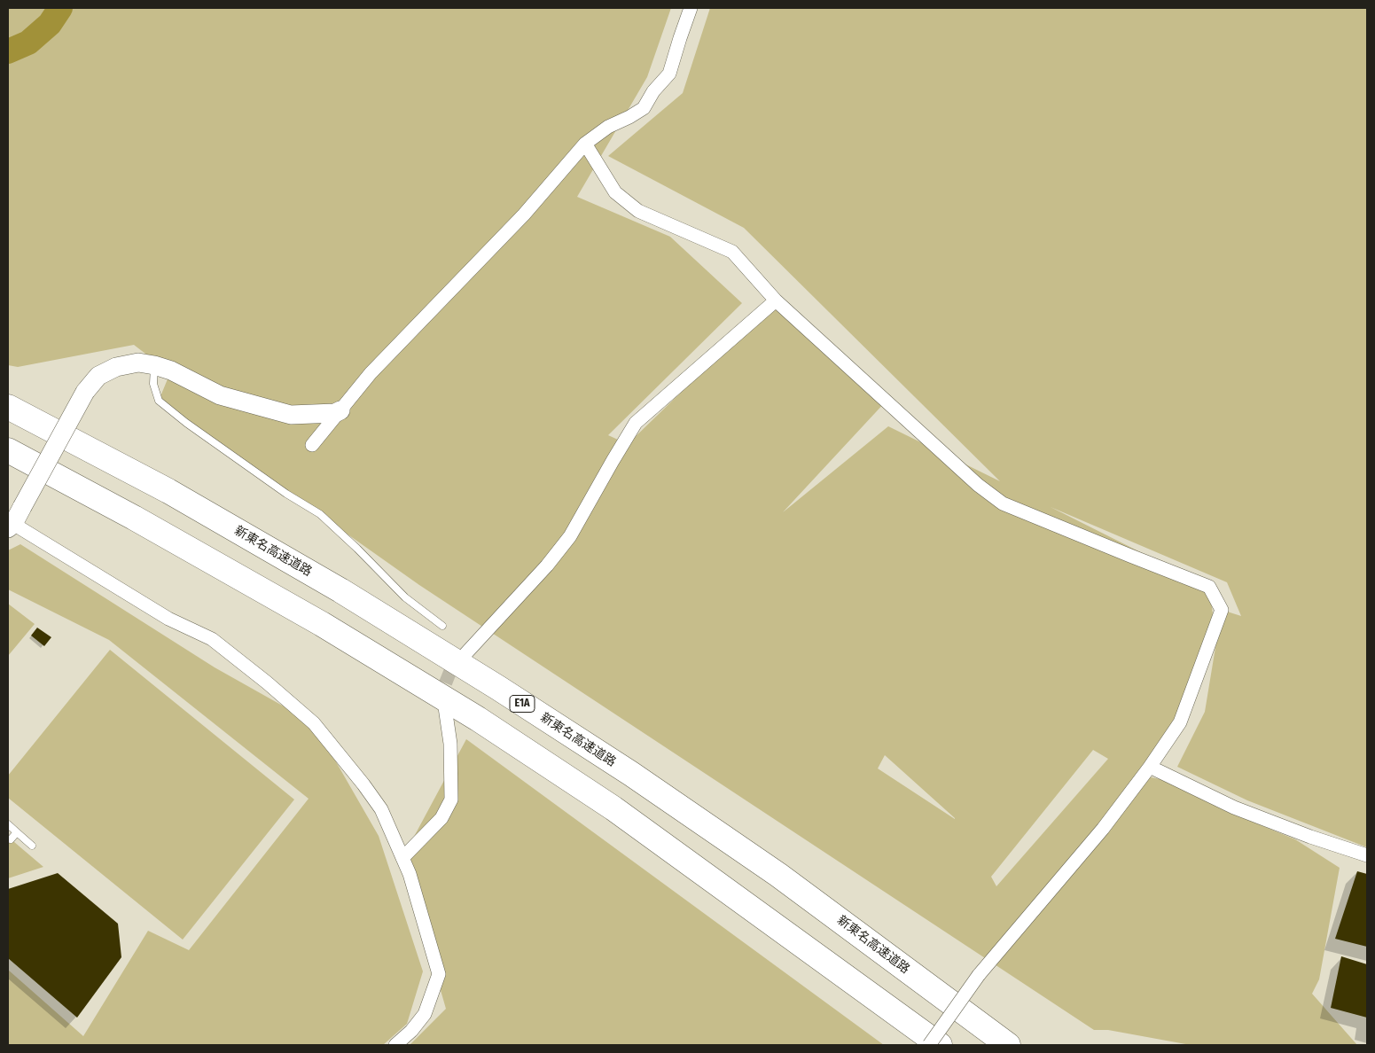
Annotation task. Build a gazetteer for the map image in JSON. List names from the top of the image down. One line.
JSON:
{"streets":{"highway":["新東名高速道路","E1A"]}}
